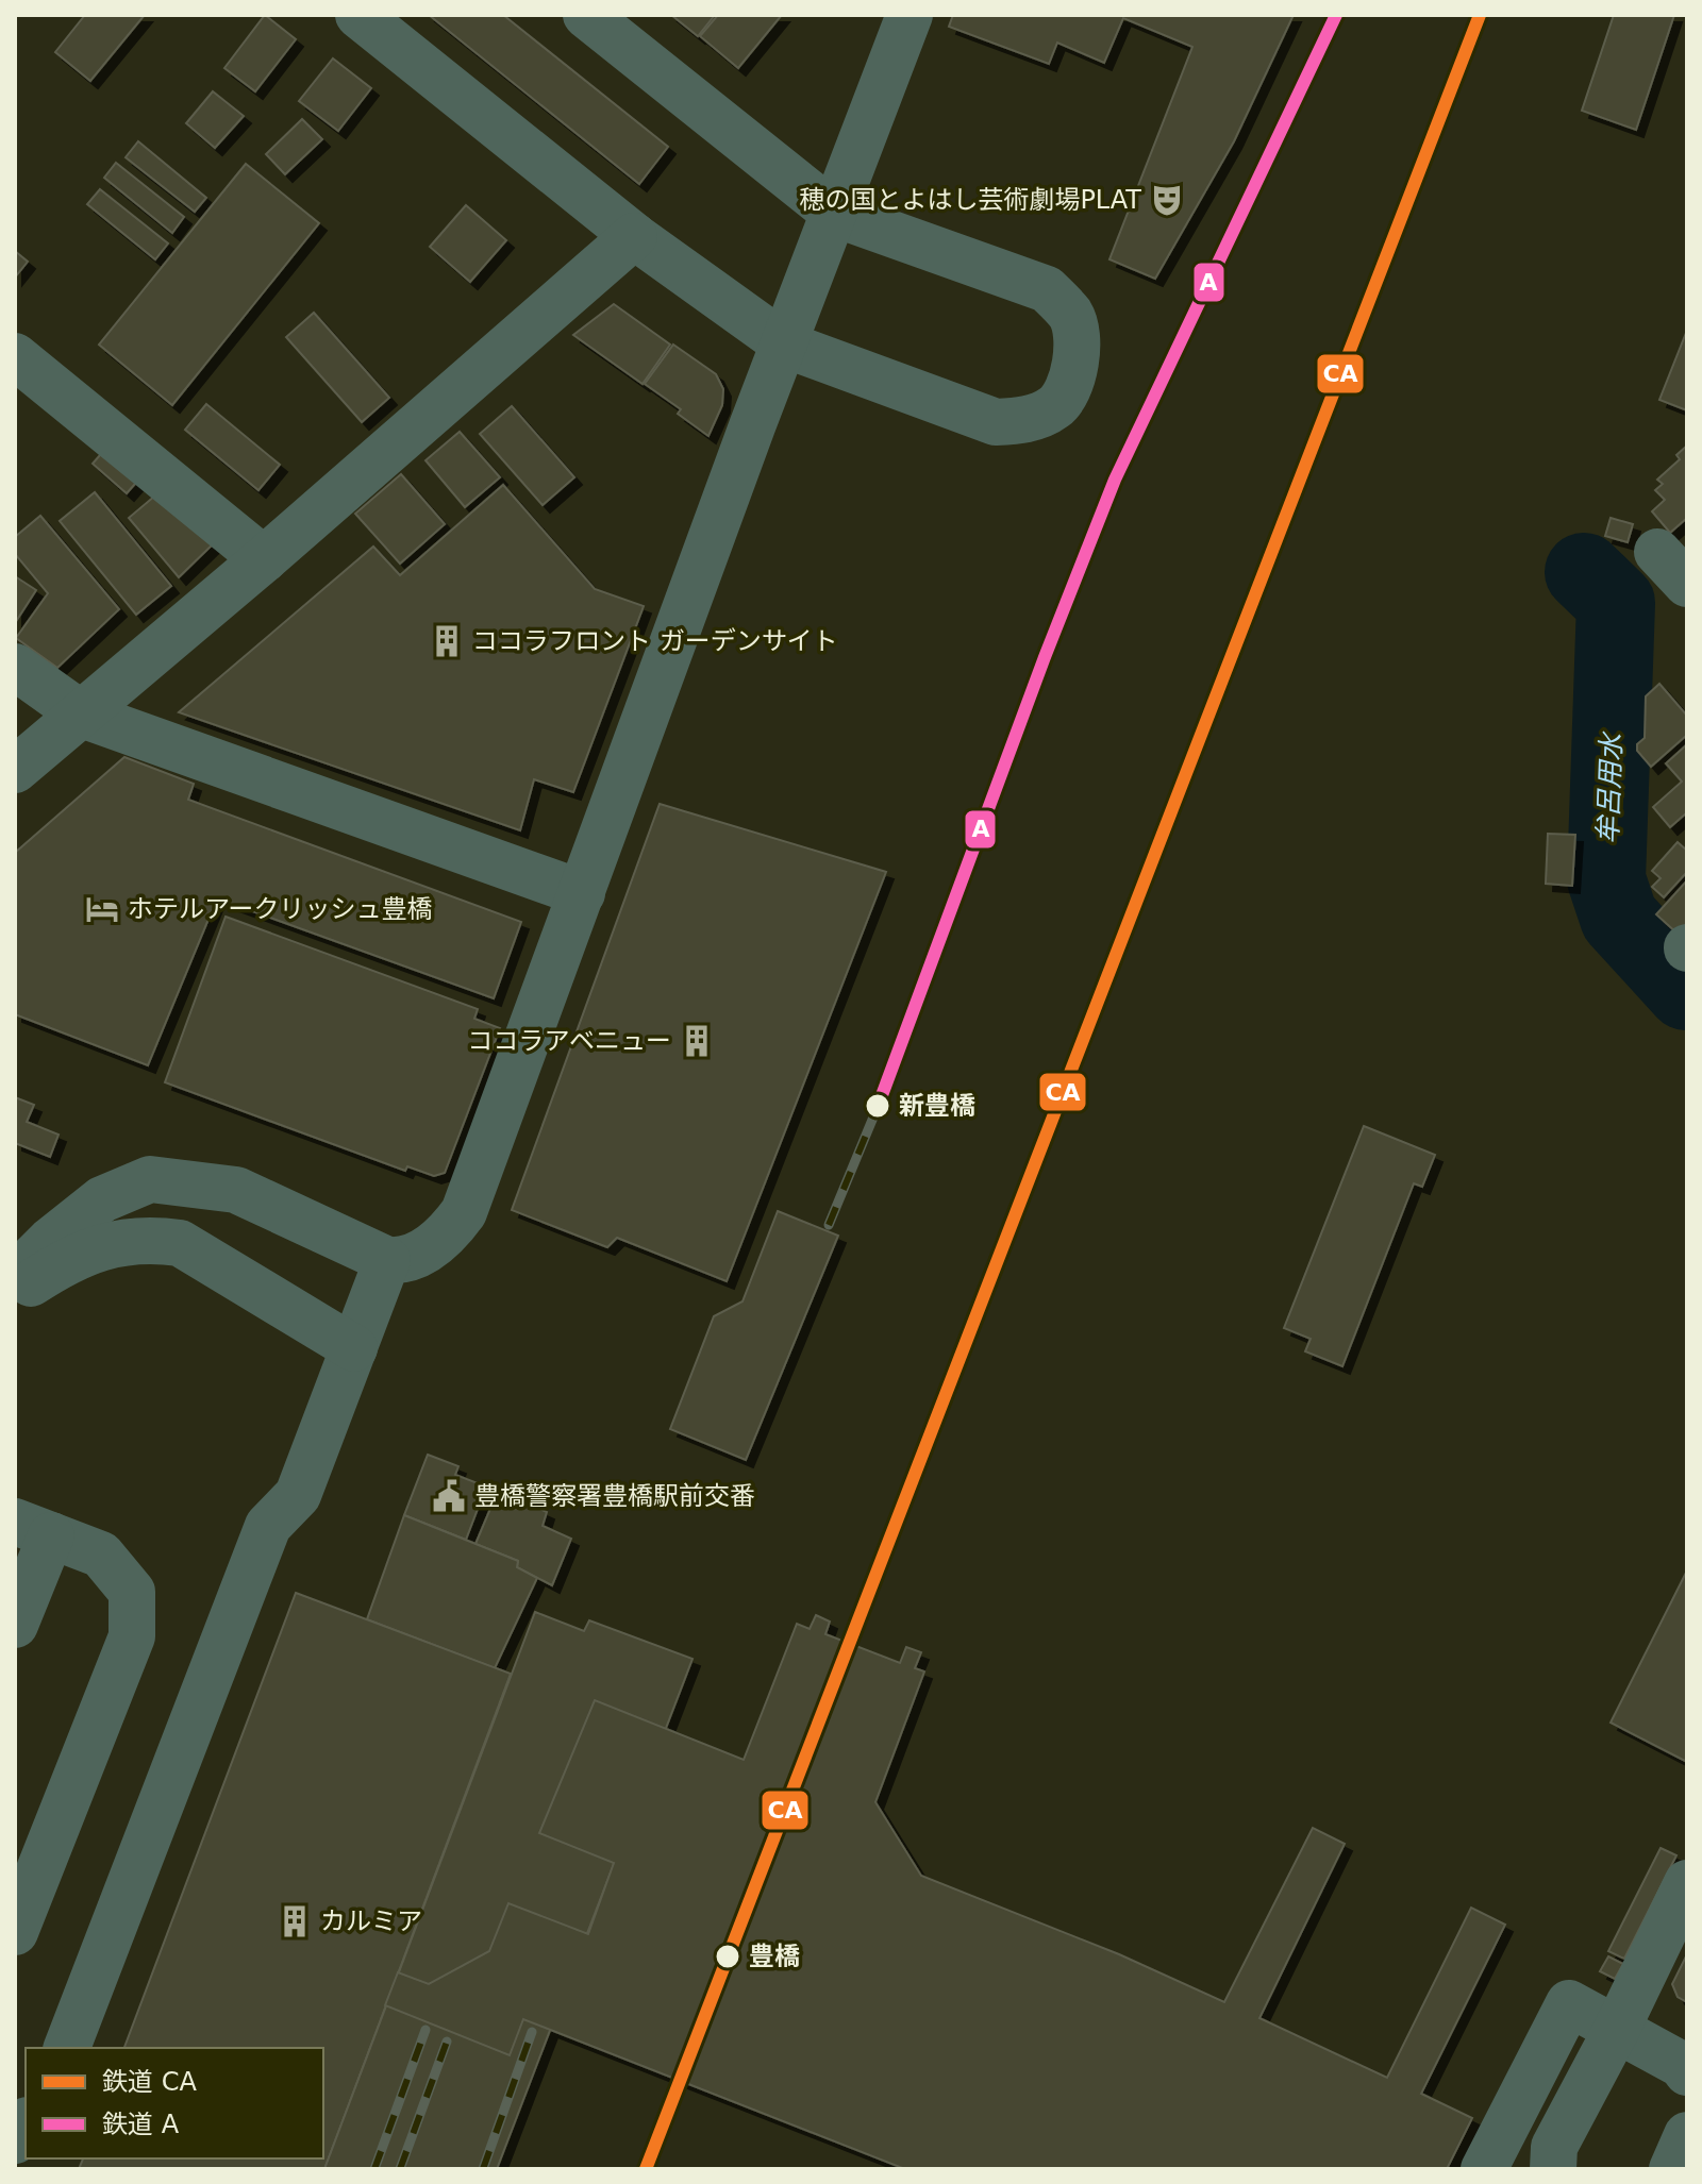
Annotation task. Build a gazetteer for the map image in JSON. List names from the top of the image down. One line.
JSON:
{"water":["牟呂用水"],"places":{"theatre":["穂の国とよはし芸術劇場PLAT"],"building":["ココラフロント ガーデンサイト","ココラアベニュー","カルミア"],"hotel":["ホテルアークリッシュ豊橋"],"other":["新豊橋","豊橋"],"public building":["豊橋警察署豊橋駅前交番"]},"lines":["rail line CA","rail line A"],"legend":["鉄道 CA","鉄道 A"]}
